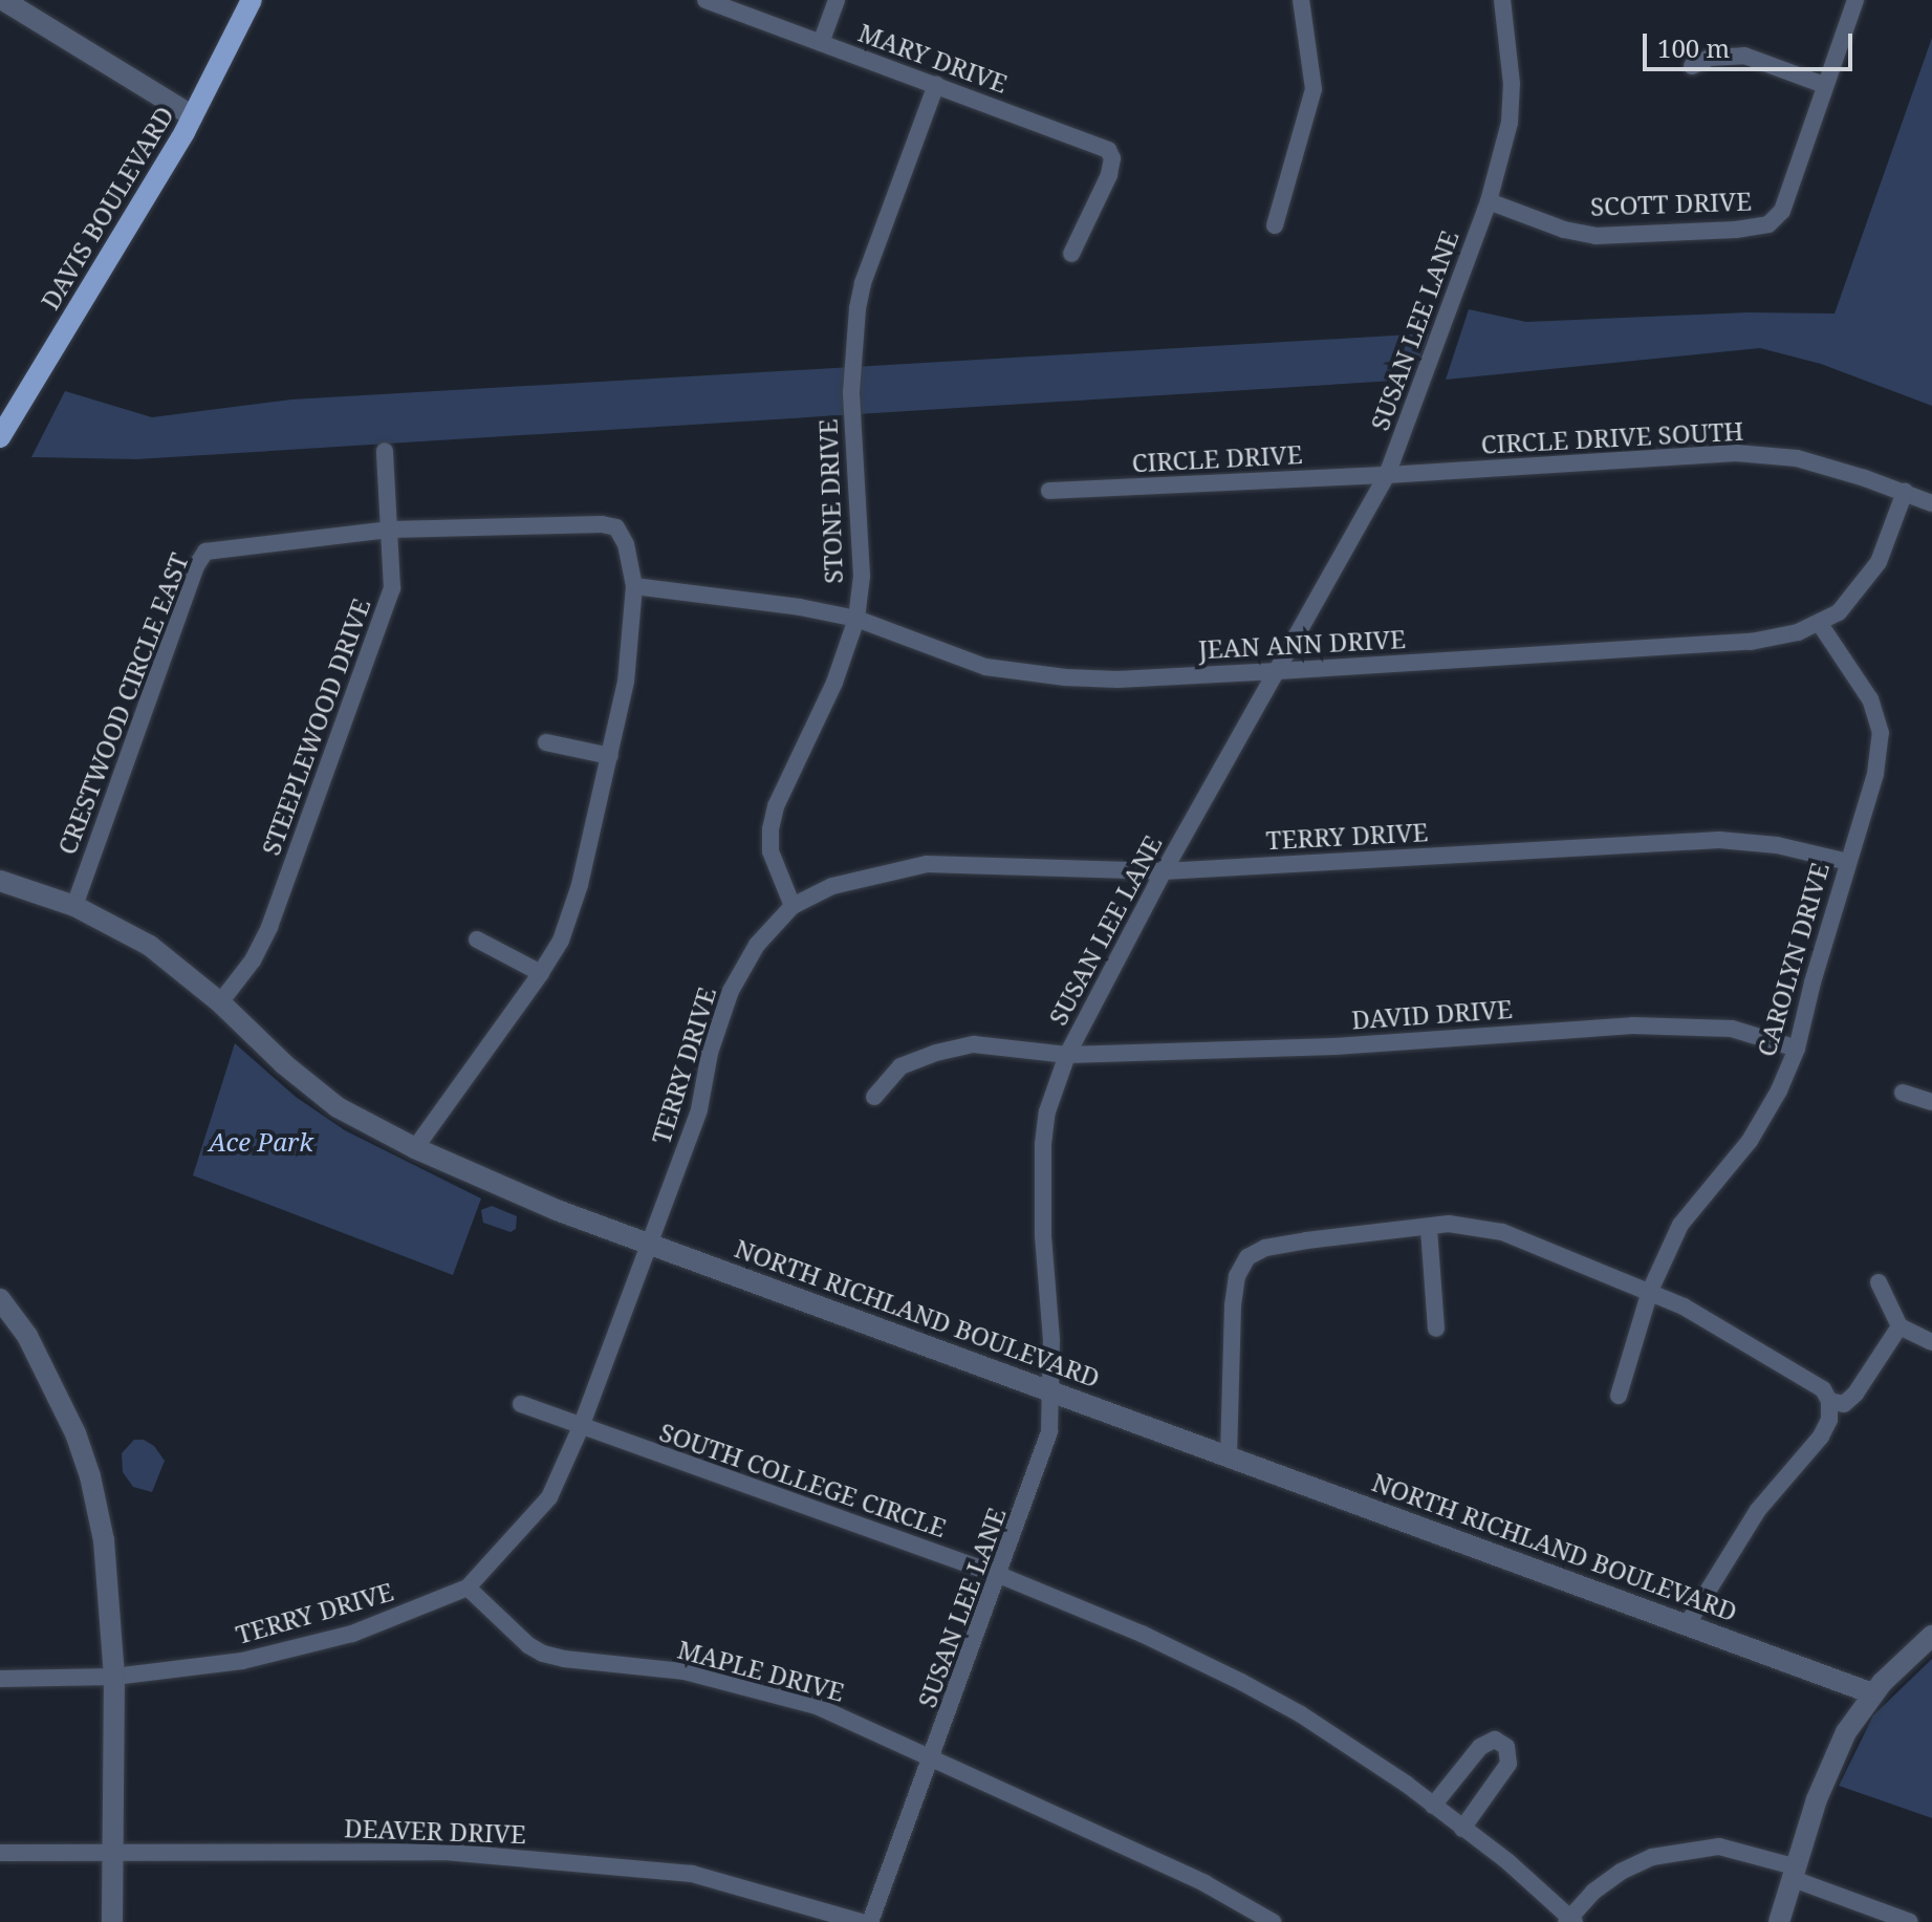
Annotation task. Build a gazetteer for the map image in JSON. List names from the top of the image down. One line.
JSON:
{"streets":{"main road":["DAVIS BOULEVARD"],"street":["MARY DRIVE","SCOTT DRIVE","SUSAN LEE LANE","CIRCLE DRIVE SOUTH","CIRCLE DRIVE","STONE DRIVE","JEAN ANN DRIVE","CRESTWOOD CIRCLE EAST","STEEPLEWOOD DRIVE","TERRY DRIVE","CAROLYN DRIVE","DAVID DRIVE","NORTH RICHLAND BOULEVARD","SOUTH COLLEGE CIRCLE","MAPLE DRIVE","DEAVER DRIVE"]},"crossings":[["MARY DRIVE","STONE DRIVE"],["SCOTT DRIVE","SUSAN LEE LANE"],["SUSAN LEE LANE","CIRCLE DRIVE SOUTH"],["SUSAN LEE LANE","CIRCLE DRIVE"],["SUSAN LEE LANE","JEAN ANN DRIVE"],["SUSAN LEE LANE","TERRY DRIVE"],["SUSAN LEE LANE","DAVID DRIVE"],["SUSAN LEE LANE","NORTH RICHLAND BOULEVARD"],["SUSAN LEE LANE","SOUTH COLLEGE CIRCLE"],["SUSAN LEE LANE","MAPLE DRIVE"],["CIRCLE DRIVE SOUTH","CIRCLE DRIVE"],["CIRCLE DRIVE SOUTH","JEAN ANN DRIVE"],["STONE DRIVE","JEAN ANN DRIVE"],["STONE DRIVE","TERRY DRIVE"],["JEAN ANN DRIVE","CAROLYN DRIVE"],["CRESTWOOD CIRCLE EAST","STEEPLEWOOD DRIVE"],["CRESTWOOD CIRCLE EAST","NORTH RICHLAND BOULEVARD"],["STEEPLEWOOD DRIVE","NORTH RICHLAND BOULEVARD"],["TERRY DRIVE","CAROLYN DRIVE"],["TERRY DRIVE","NORTH RICHLAND BOULEVARD"],["TERRY DRIVE","SOUTH COLLEGE CIRCLE"],["TERRY DRIVE","MAPLE DRIVE"],["CAROLYN DRIVE","DAVID DRIVE"]],"parks":["Ace Park"],"scale_bar":"100 m"}
